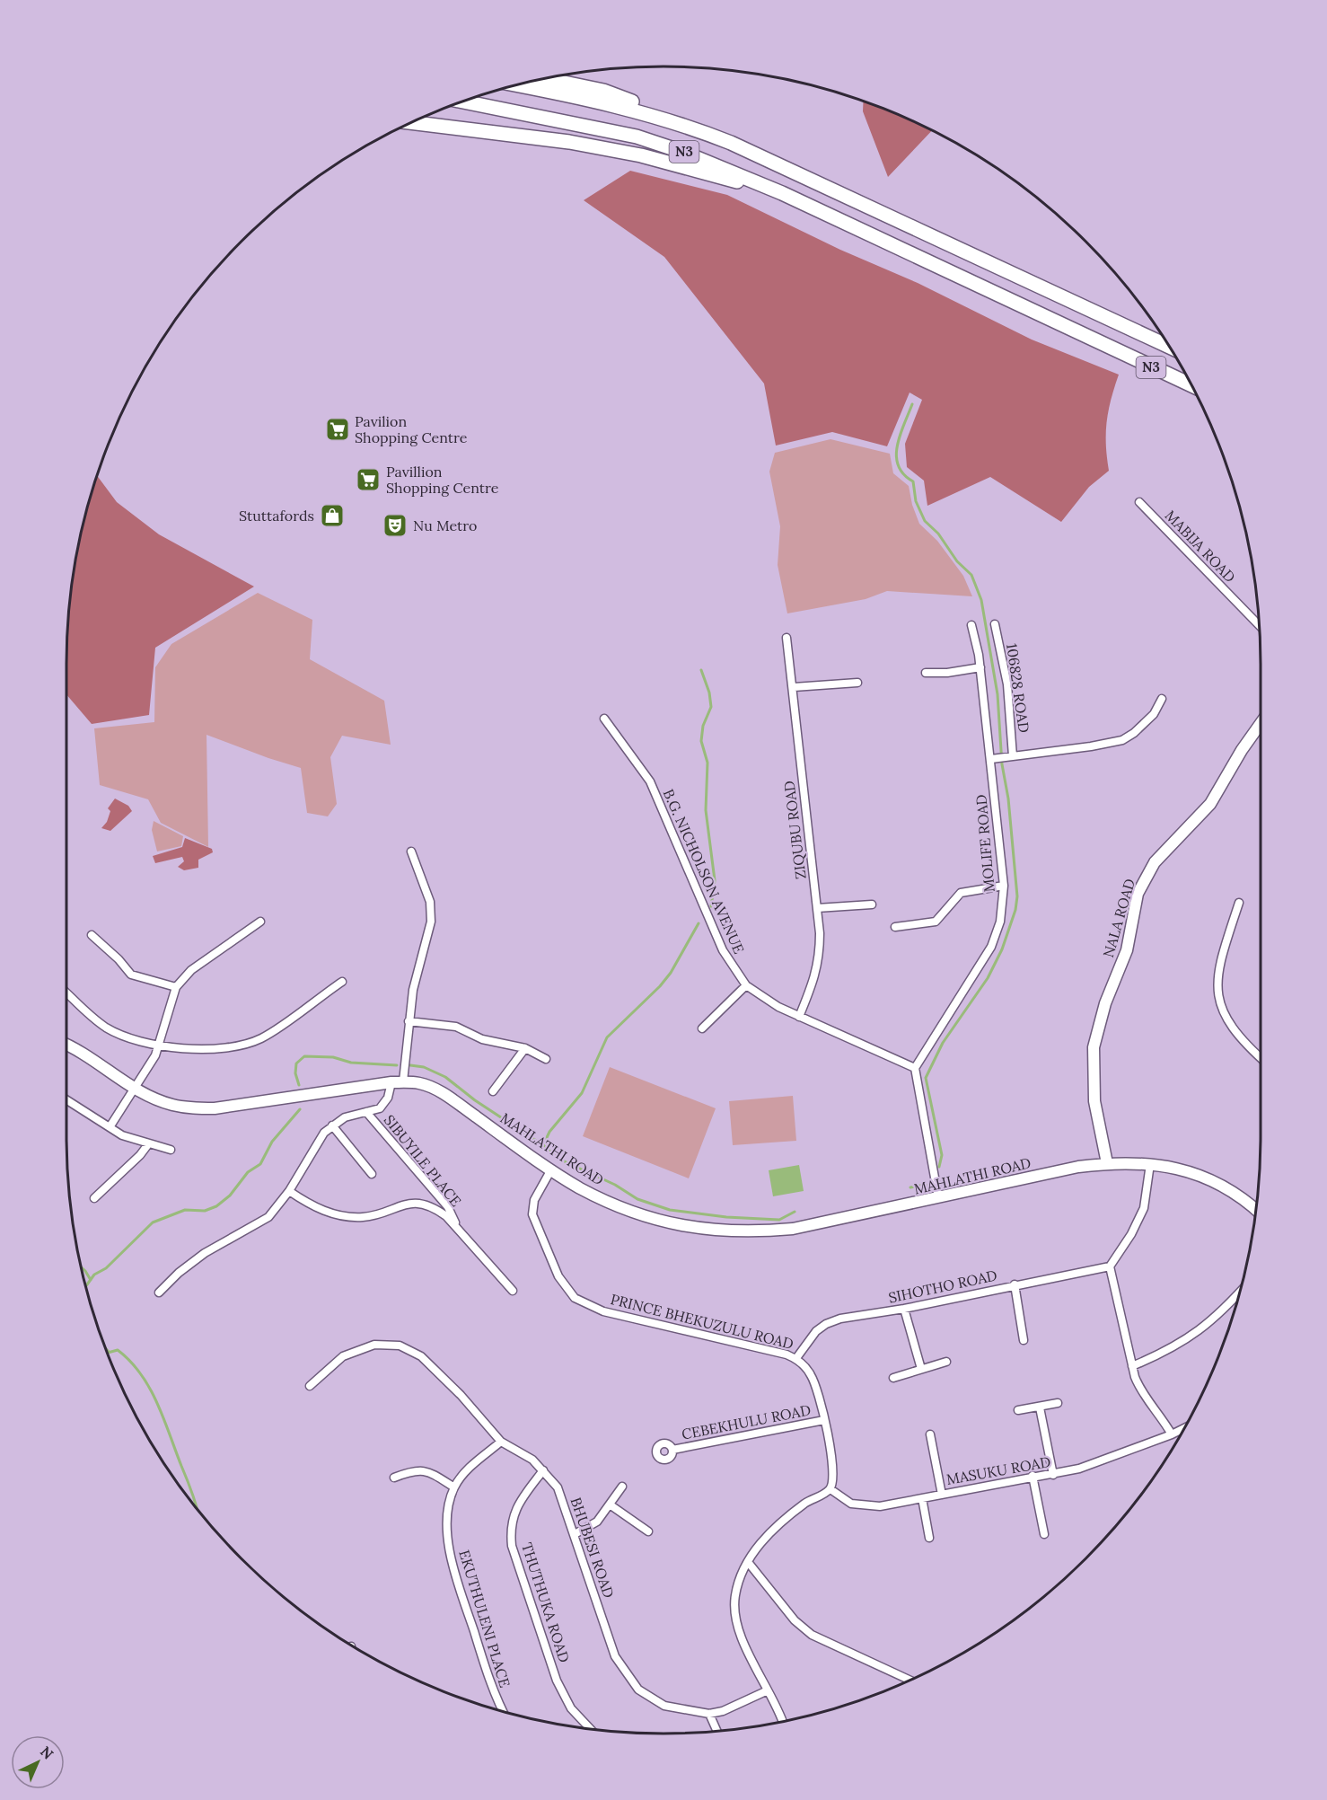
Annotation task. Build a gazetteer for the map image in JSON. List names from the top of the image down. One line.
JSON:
{"streets":{"highway":["N3"],"street":["MABIJA ROAD","106828 ROAD","ZIQUBU ROAD","MOLIFE ROAD","B.G. NICHOLSON AVENUE","NALA ROAD","MAHLATHI ROAD","SIBUYILE PLACE","SIHOTHO ROAD","PRINCE BHEKUZULU ROAD","CEBEKHULU ROAD","MASUKU ROAD","BHUBESI ROAD","THUTHUKA ROAD","EKUTHULENI PLACE"]},"crossings":[["ZIQUBU ROAD","B.G. NICHOLSON AVENUE"],["MOLIFE ROAD","B.G. NICHOLSON AVENUE"],["NALA ROAD","MAHLATHI ROAD"],["MAHLATHI ROAD","PRINCE BHEKUZULU ROAD"],["SIHOTHO ROAD","PRINCE BHEKUZULU ROAD"],["PRINCE BHEKUZULU ROAD","CEBEKHULU ROAD"],["PRINCE BHEKUZULU ROAD","MASUKU ROAD"],["BHUBESI ROAD","THUTHUKA ROAD"],["BHUBESI ROAD","EKUTHULENI PLACE"]],"places":{"supermarket":["Pavilion Shopping Centre","Pavillion Shopping Centre"],"shop":["Stuttafords"],"theatre":["Nu Metro"]},"north":"top right"}
